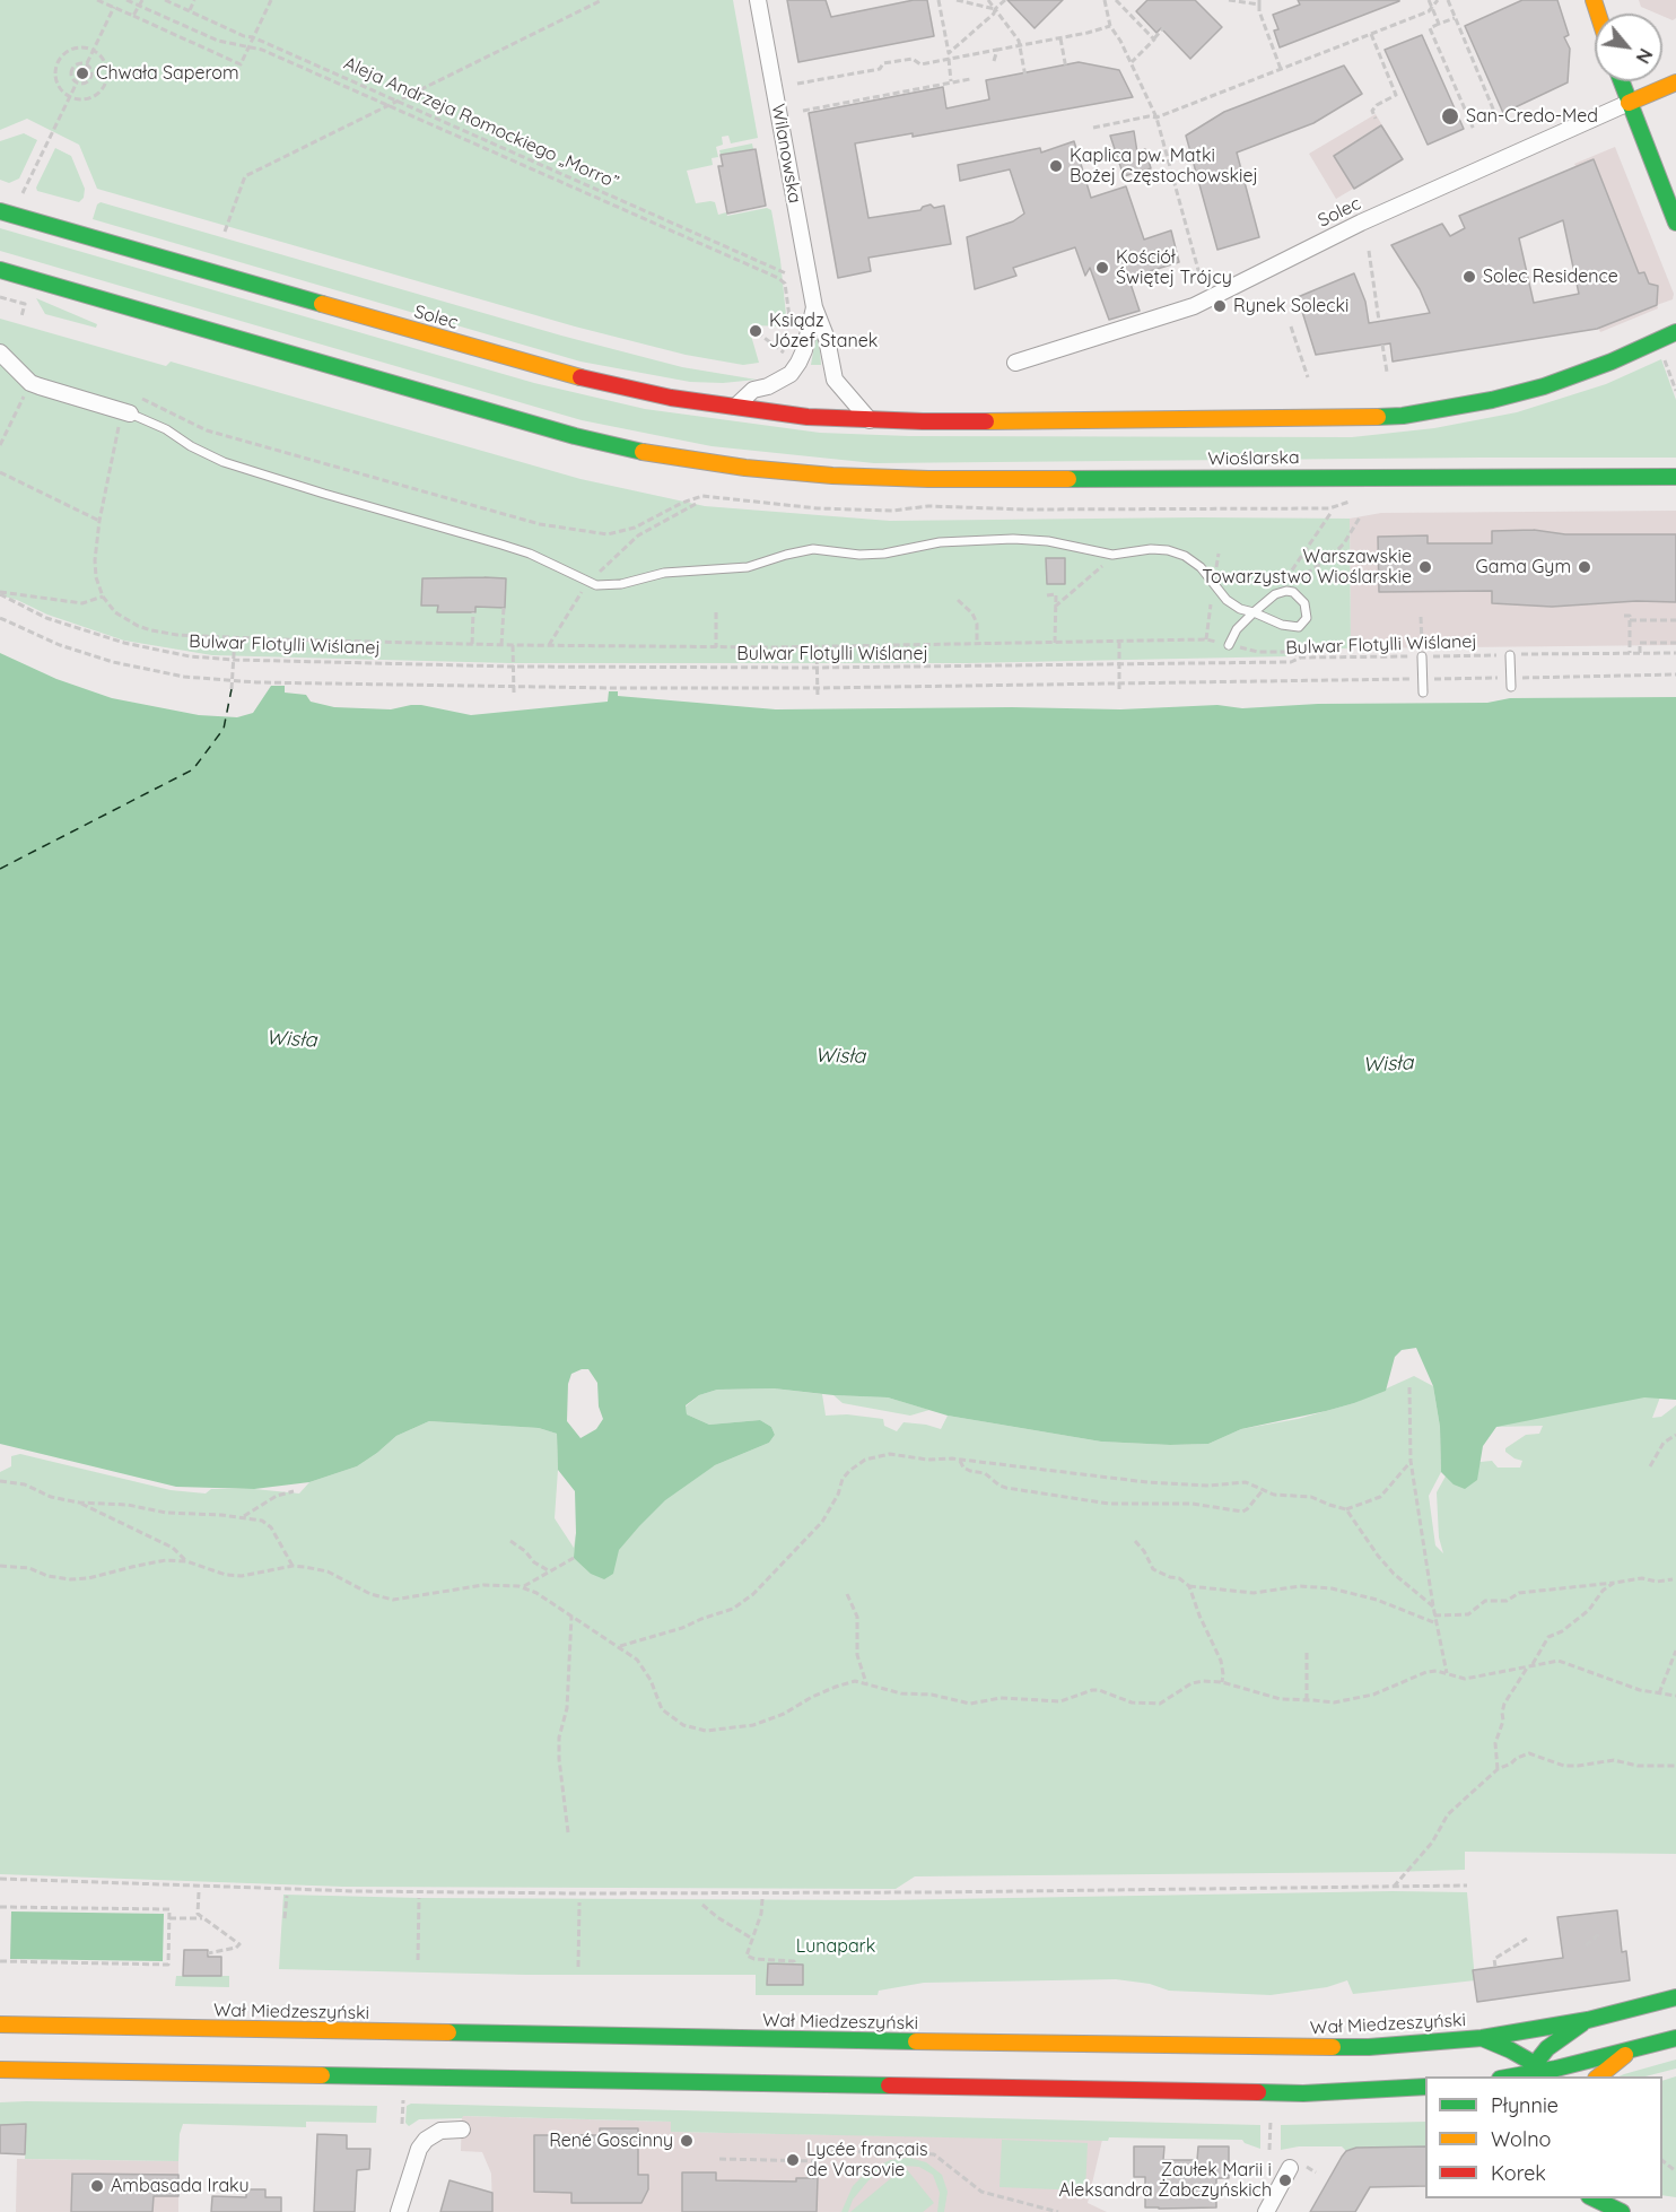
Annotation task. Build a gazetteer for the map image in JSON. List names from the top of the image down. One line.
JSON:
{"streets":{"main road":["Solec","Wioślarska","Wał Miedzeszyński"],"street":["Wilanowska"],"path":["Aleja Andrzeja Romockiego „Morro”","Bulwar Flotylli Wiślanej"]},"crossings":[["Wilanowska","Solec"],["Wilanowska","Wioślarska"],["Solec","Wioślarska"]],"water":["Wisła"],"parks":["Lunapark"],"places":["Chwała Saperom","San-Credo-Med","Kaplica pw. Matki Bożej Częstochowskiej","Kościół Świętej Trójcy","Solec Residence","Rynek Solecki","Ksiądz Józef Stanek","Warszawskie Towarzystwo Wioślarskie","Gama Gym","René Goscinny","Lycée français de Varsovie","Zaułek Marii i Aleksandra Żabczyńskich","Ambasada Iraku"],"legend":["Płynnie","Wolno","Korek"],"north":"bottom right"}
